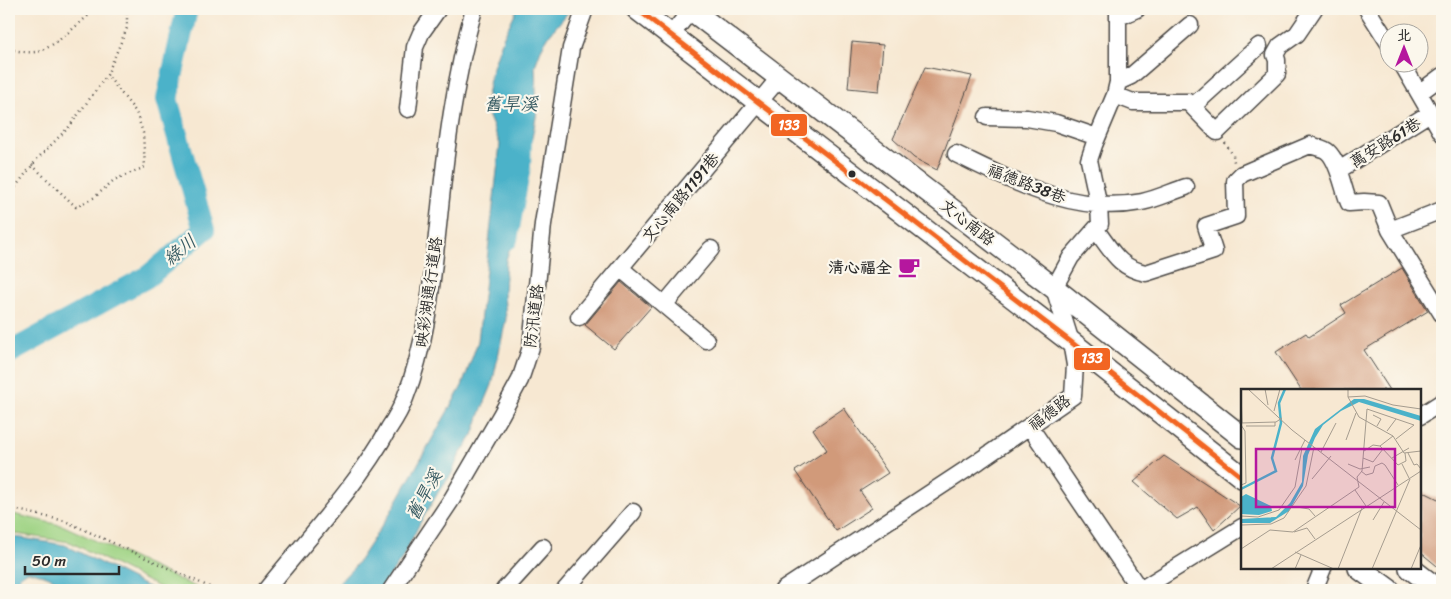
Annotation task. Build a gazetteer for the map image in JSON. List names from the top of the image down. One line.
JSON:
{"streets":{"main road":["文心南路"],"street":["萬安路61巷","福德路38巷","文心南路1191巷","映彩湖通行道路","防汛道路","福德路"]},"crossings":[["文心南路1191巷","文心南路"],["文心南路","福德路"]],"water":["舊旱溪","綠川"],"places":{"cafe":["清心福全"]},"lines":["transit line 133"],"scale_bar":"50 m","north":"top"}
